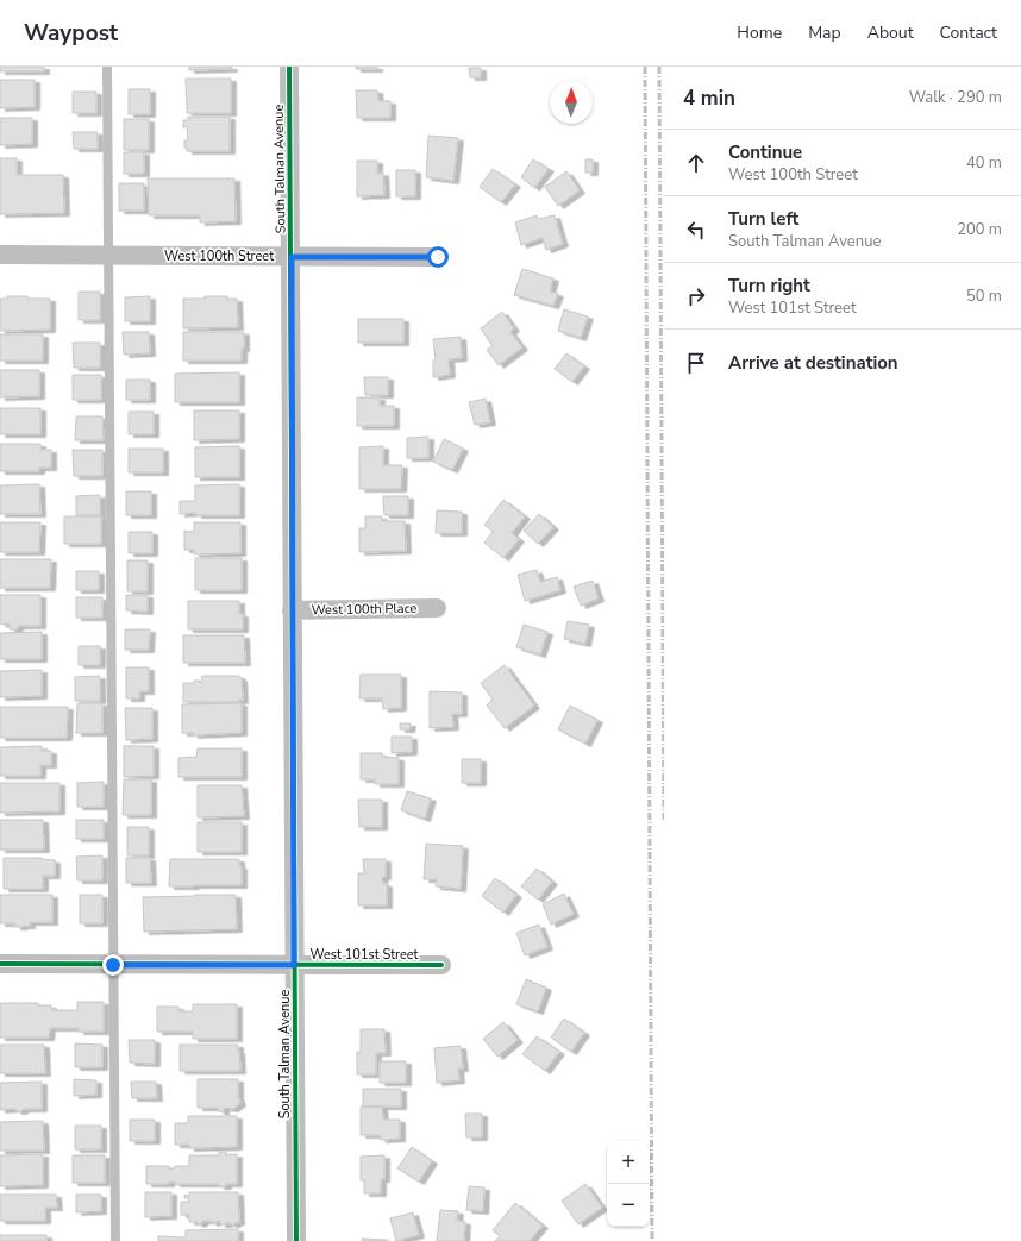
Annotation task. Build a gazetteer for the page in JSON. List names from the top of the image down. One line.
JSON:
{"streets":{"street":["South Talman Avenue","West 100th Street","West 100th Place","West 101st Street"]},"crossings":[["South Talman Avenue","West 100th Street"],["South Talman Avenue","West 100th Place"],["South Talman Avenue","West 101st Street"]],"north":"top","page":{"header":"Waypost","nav":["Home","Map","About","Contact"],"heading":["4 min","Walk · 290 m"],"list":[["Continue","West 100th Street","40 m"],["Turn left","South Talman Avenue","200 m"],["Turn right","West 101st Street","50 m"],"Arrive at destination"],"map_buttons":["+","−"]}}
